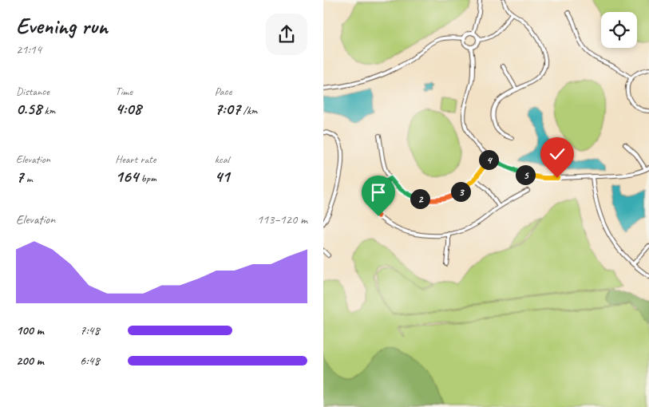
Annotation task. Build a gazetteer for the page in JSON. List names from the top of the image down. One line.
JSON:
{"page":{"heading":["Evening run","21:14"],"stats":[["Distance","0.58 km"],["Time","4:08"],["Pace","7:07 /km"],["Elevation","7 m"],["Heart rate","164 bpm"],["kcal","41"]],"pins":["4","5","3","2"],"chart":["Elevation","113–120 m"],"list":[{"name":"100 m","note":"7:48"},{"name":"200 m","note":"6:48"}]}}
